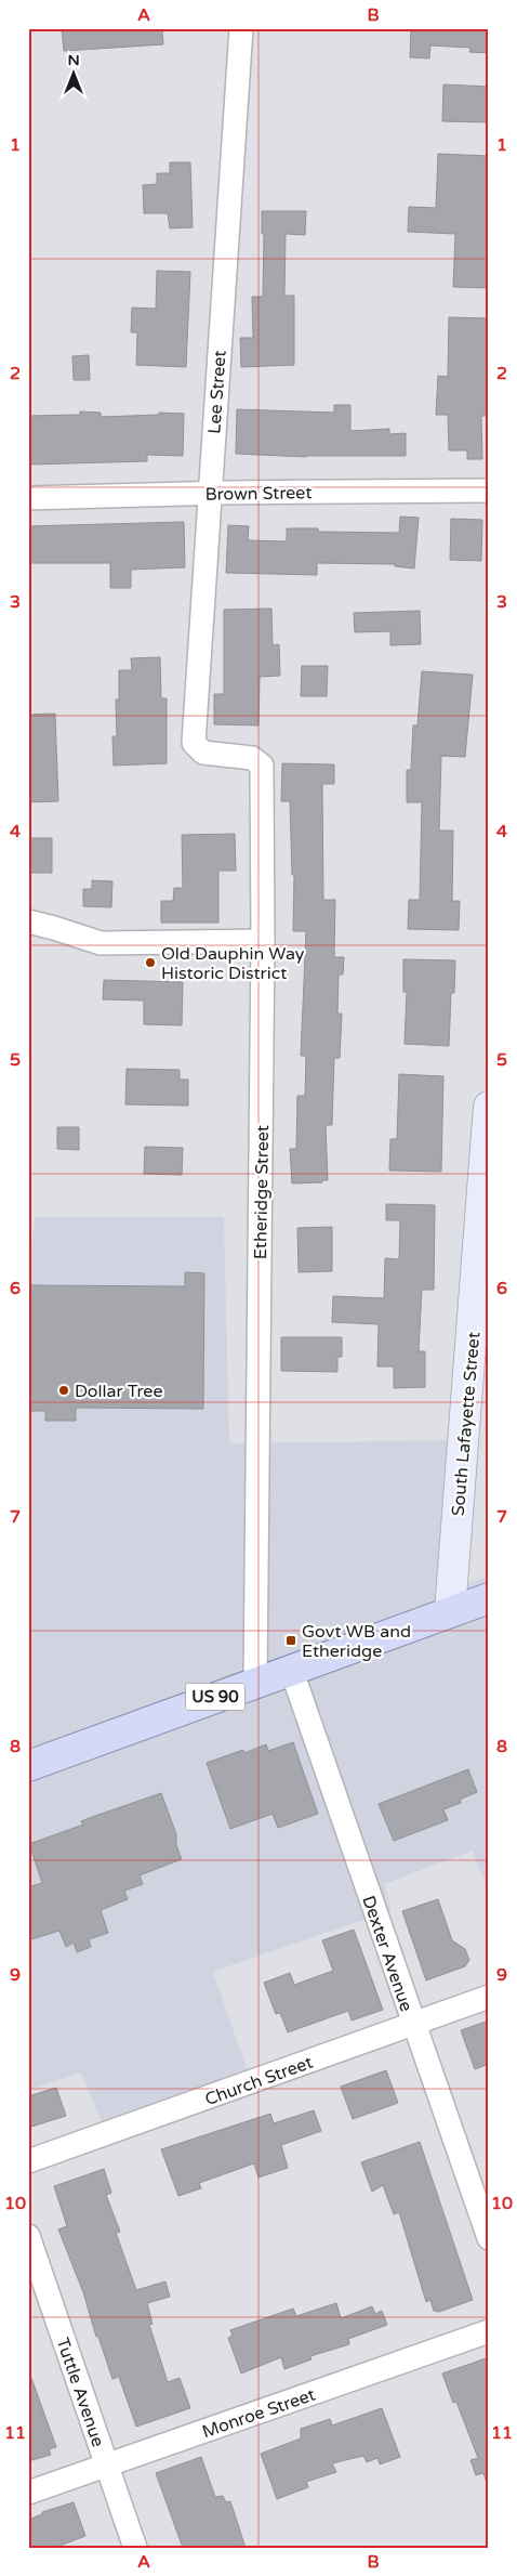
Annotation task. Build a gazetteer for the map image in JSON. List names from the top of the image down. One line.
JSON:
{"streets":{"main road":["US 90"],"street":["Lee Street","Brown Street","Etheridge Street","South Lafayette Street","Dexter Avenue","Church Street","Tuttle Avenue","Monroe Street"]},"crossings":[["Lee Street","Brown Street"],["Lee Street","Etheridge Street"],["Etheridge Street","US 90"],["South Lafayette Street","US 90"],["US 90","Dexter Avenue"],["Dexter Avenue","Church Street"],["Tuttle Avenue","Monroe Street"]],"places":{"other":["Old Dauphin Way Historic District","Dollar Tree"],"transit":["Govt WB and Etheridge"]},"north":"top","grid":{"columns":["A","B"],"rows":["1","2","3","4","5","6","7","8","9","10","11"]}}
